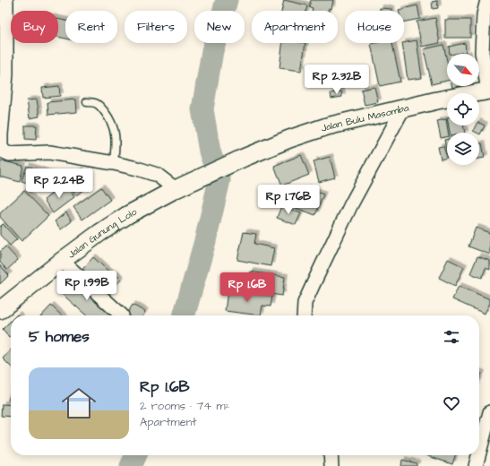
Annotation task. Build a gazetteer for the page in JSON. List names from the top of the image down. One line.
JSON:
{"streets":{"street":["Jalan Bulu Masomba","Jalan Gunung Lolo"]},"crossings":[["Jalan Bulu Masomba","Jalan Gunung Lolo"]],"north":"bottom right","page":{"chip":["Buy","Rent","Filters","New","Apartment","House"],"price":["Rp 2.32B","Rp 2.24B","Rp 1.76B","Rp 1.99B","Rp 1.6B"],"heading":"5 homes","list":[{"name":"Rp 1.6B","note":"2 rooms · 74 m² · Apartment"}]}}
